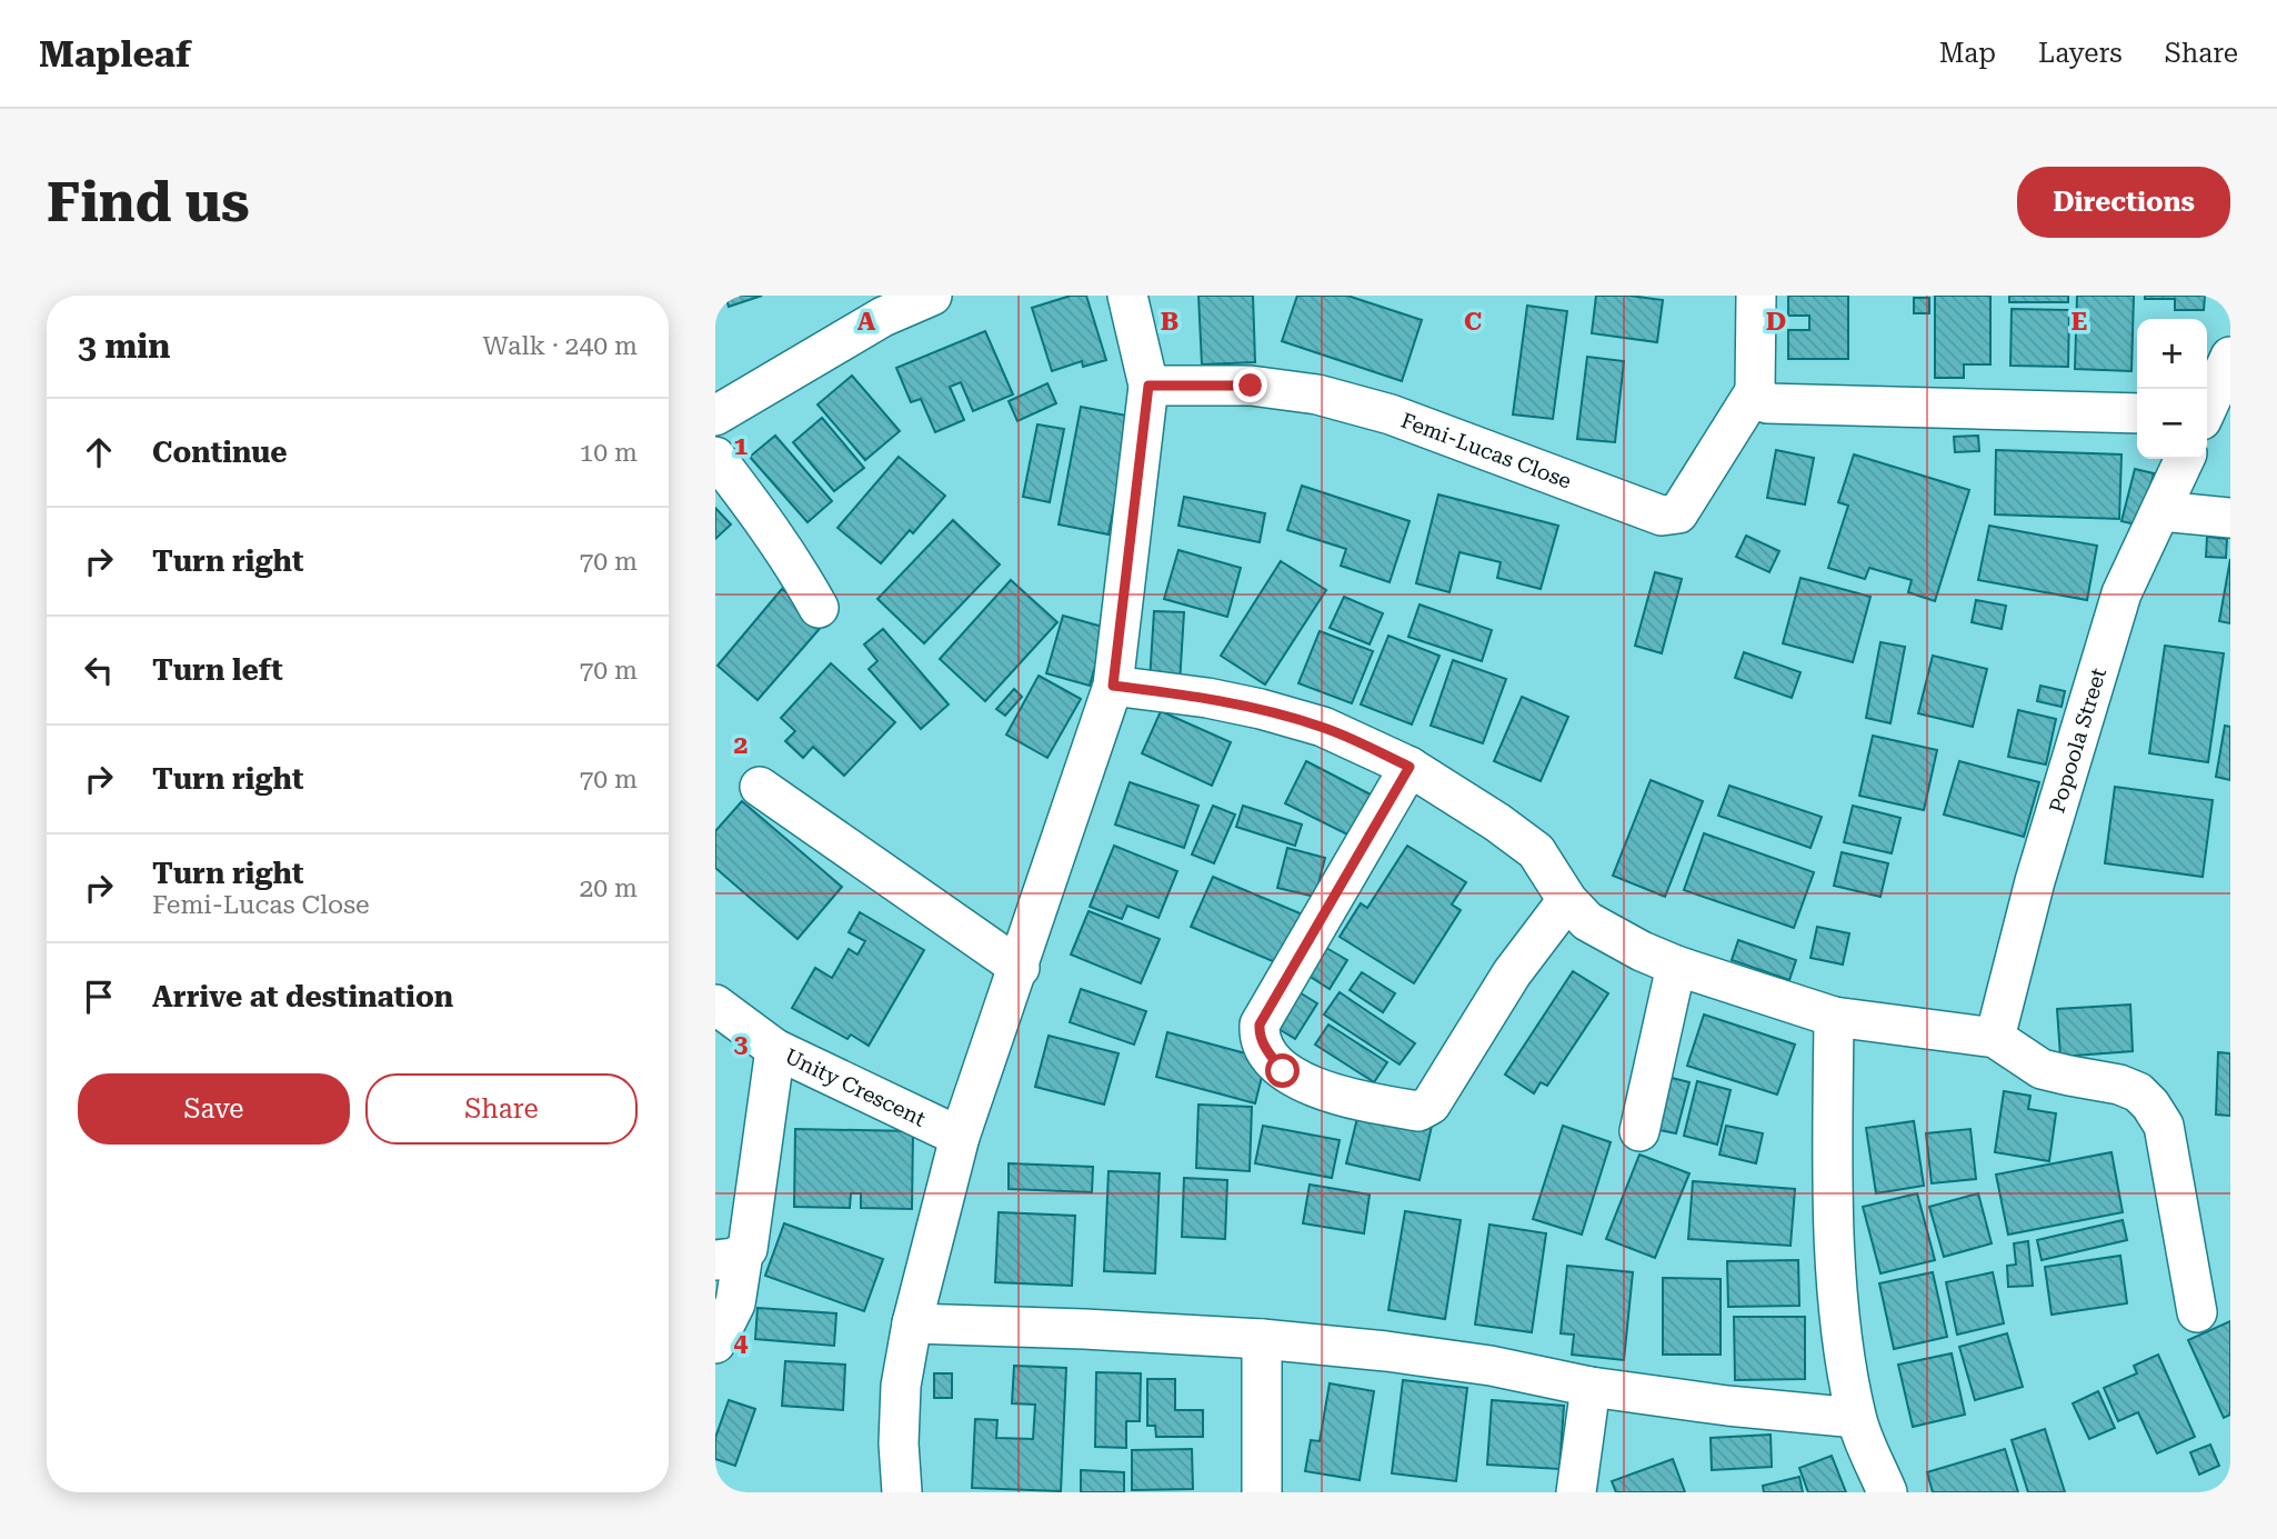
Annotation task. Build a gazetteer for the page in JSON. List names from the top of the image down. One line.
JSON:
{"streets":{"street":["Femi-Lucas Close","Popoola Street","Unity Crescent"]},"page":{"header":"Mapleaf","nav":["Map","Layers","Share"],"buttons":["Directions",["Save","Share"]],"title":"Find us","heading":["3 min","Walk · 240 m"],"map_buttons":["+","−"],"list":[["Continue","10 m"],["Turn right","70 m"],["Turn left","70 m"],["Turn right","70 m"],["Turn right","Femi-Lucas Close","20 m"],"Arrive at destination"]},"grid":{"columns":["A","B","C","D","E"],"rows":["1","2","3","4"]}}
